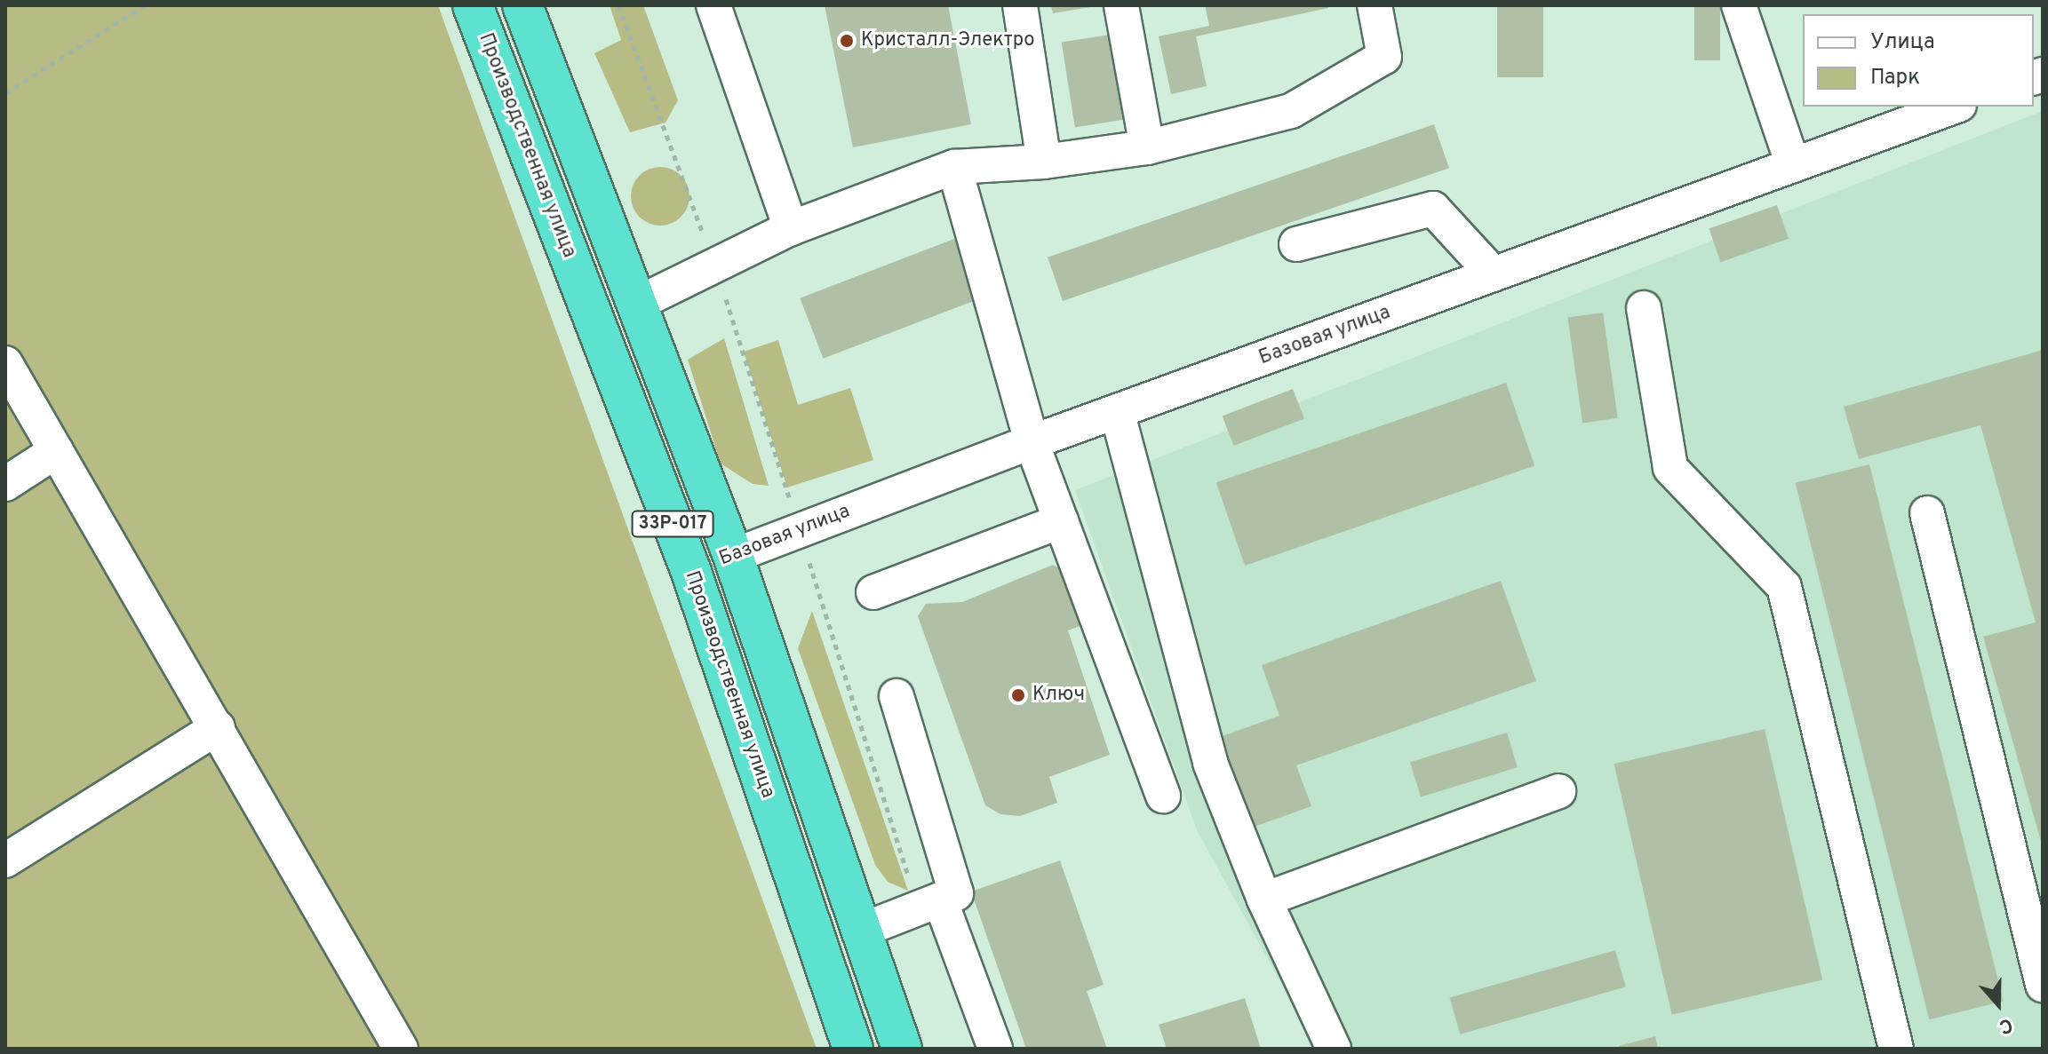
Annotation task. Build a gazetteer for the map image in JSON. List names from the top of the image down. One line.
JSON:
{"streets":{"highway":["Производственная улица","Базовая улица","33Р-017"]},"crossings":[["Производственная улица","Базовая улица"],["Базовая улица","33Р-017"]],"places":["Кристалл-Электро","Ключ"],"legend":["Улица","Парк"],"north":"bottom"}
